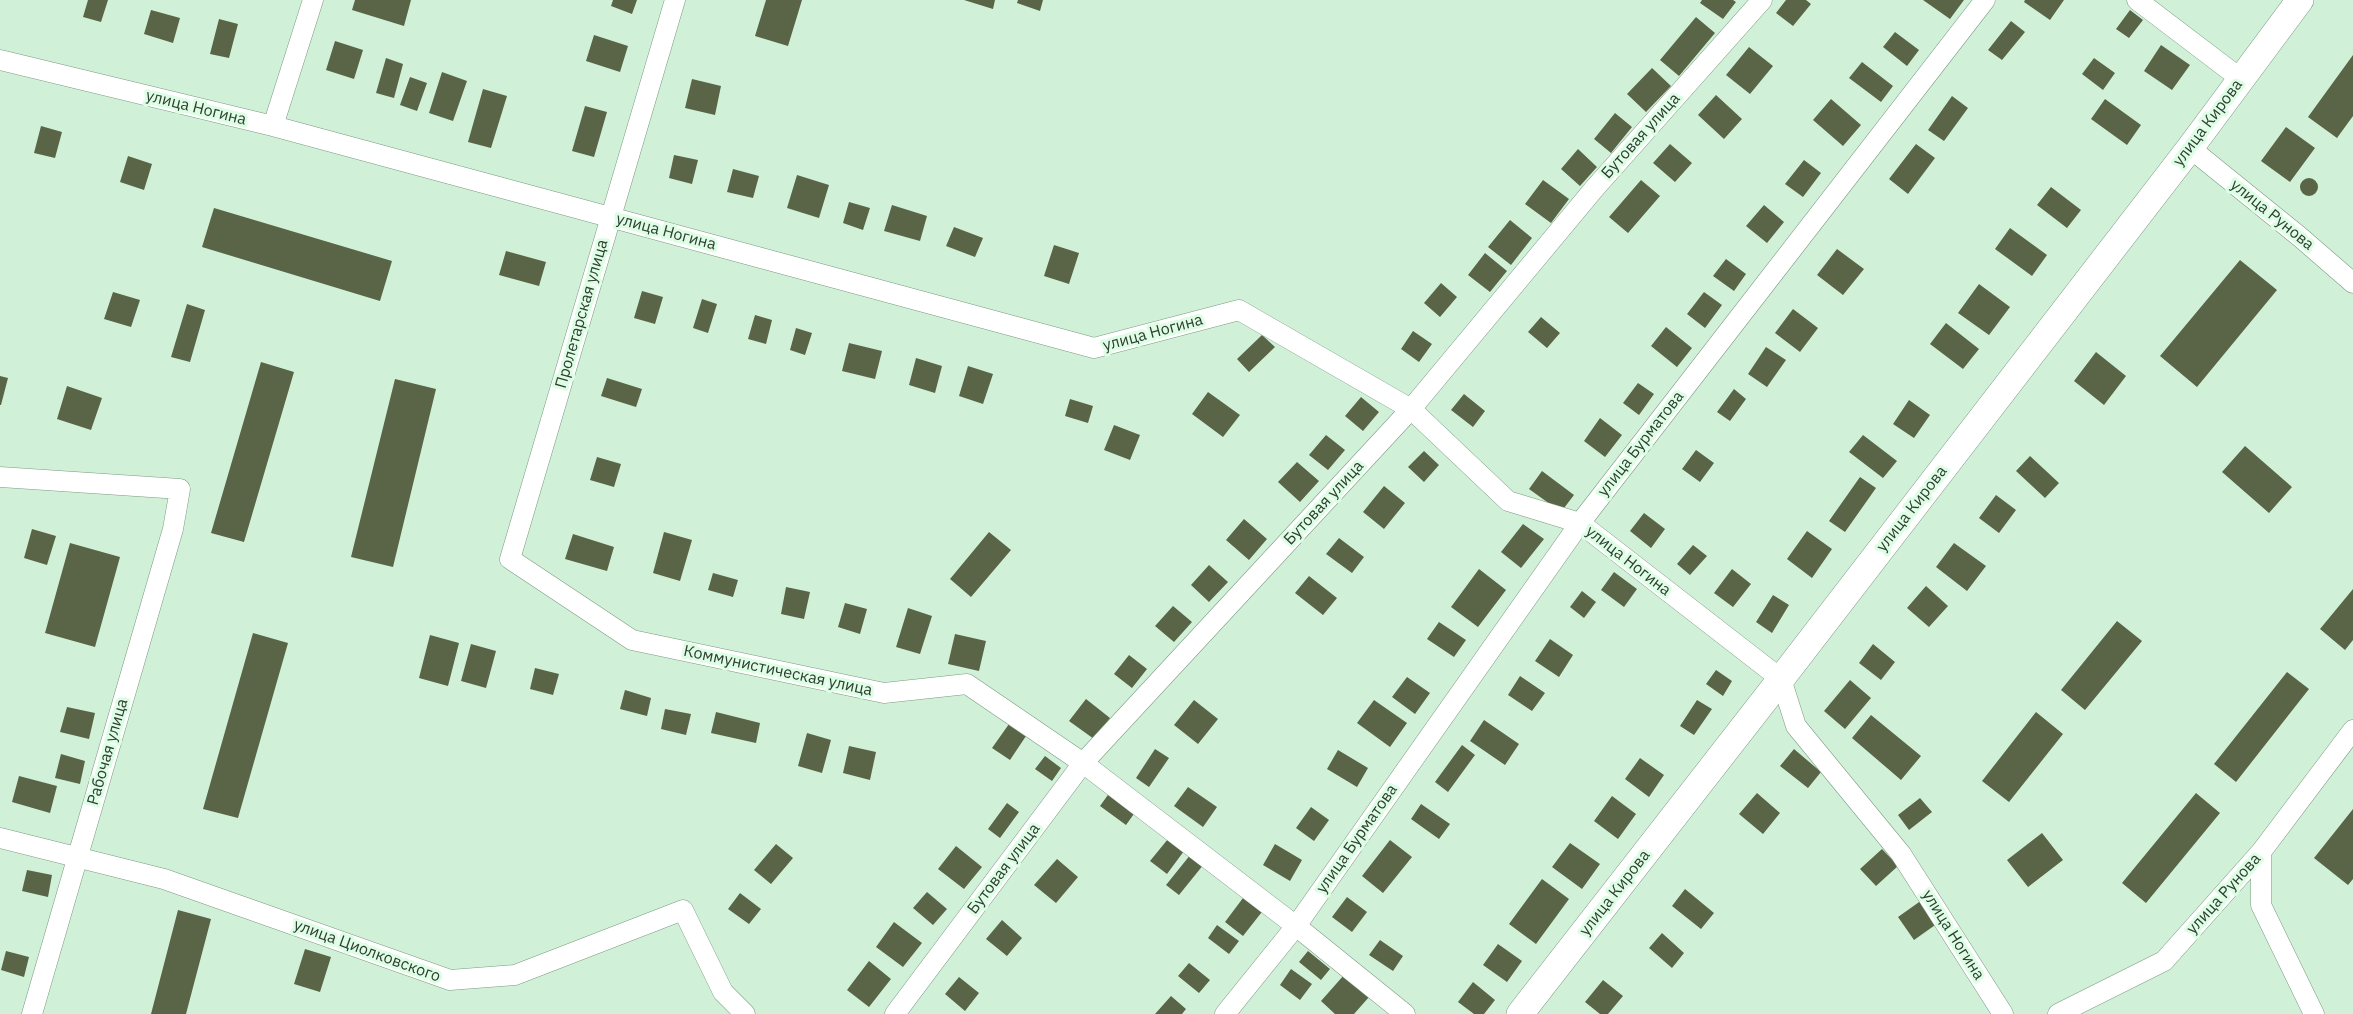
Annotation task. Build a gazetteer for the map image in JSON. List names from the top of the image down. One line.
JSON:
{"streets":{"main road":["улица Кирова"],"street":["улица Ногина","Бутовая улица","улица Рунова","Пролетарская улица","улица Бурматова","Коммунистическая улица","Рабочая улица","улица Циолковского"]},"crossings":[["улица Ногина","улица Кирова"],["улица Ногина","Бутовая улица"],["улица Ногина","Пролетарская улица"],["улица Ногина","улица Бурматова"],["улица Кирова","улица Рунова"],["Бутовая улица","Коммунистическая улица"],["Пролетарская улица","Коммунистическая улица"],["улица Бурматова","Коммунистическая улица"],["Рабочая улица","улица Циолковского"]]}
